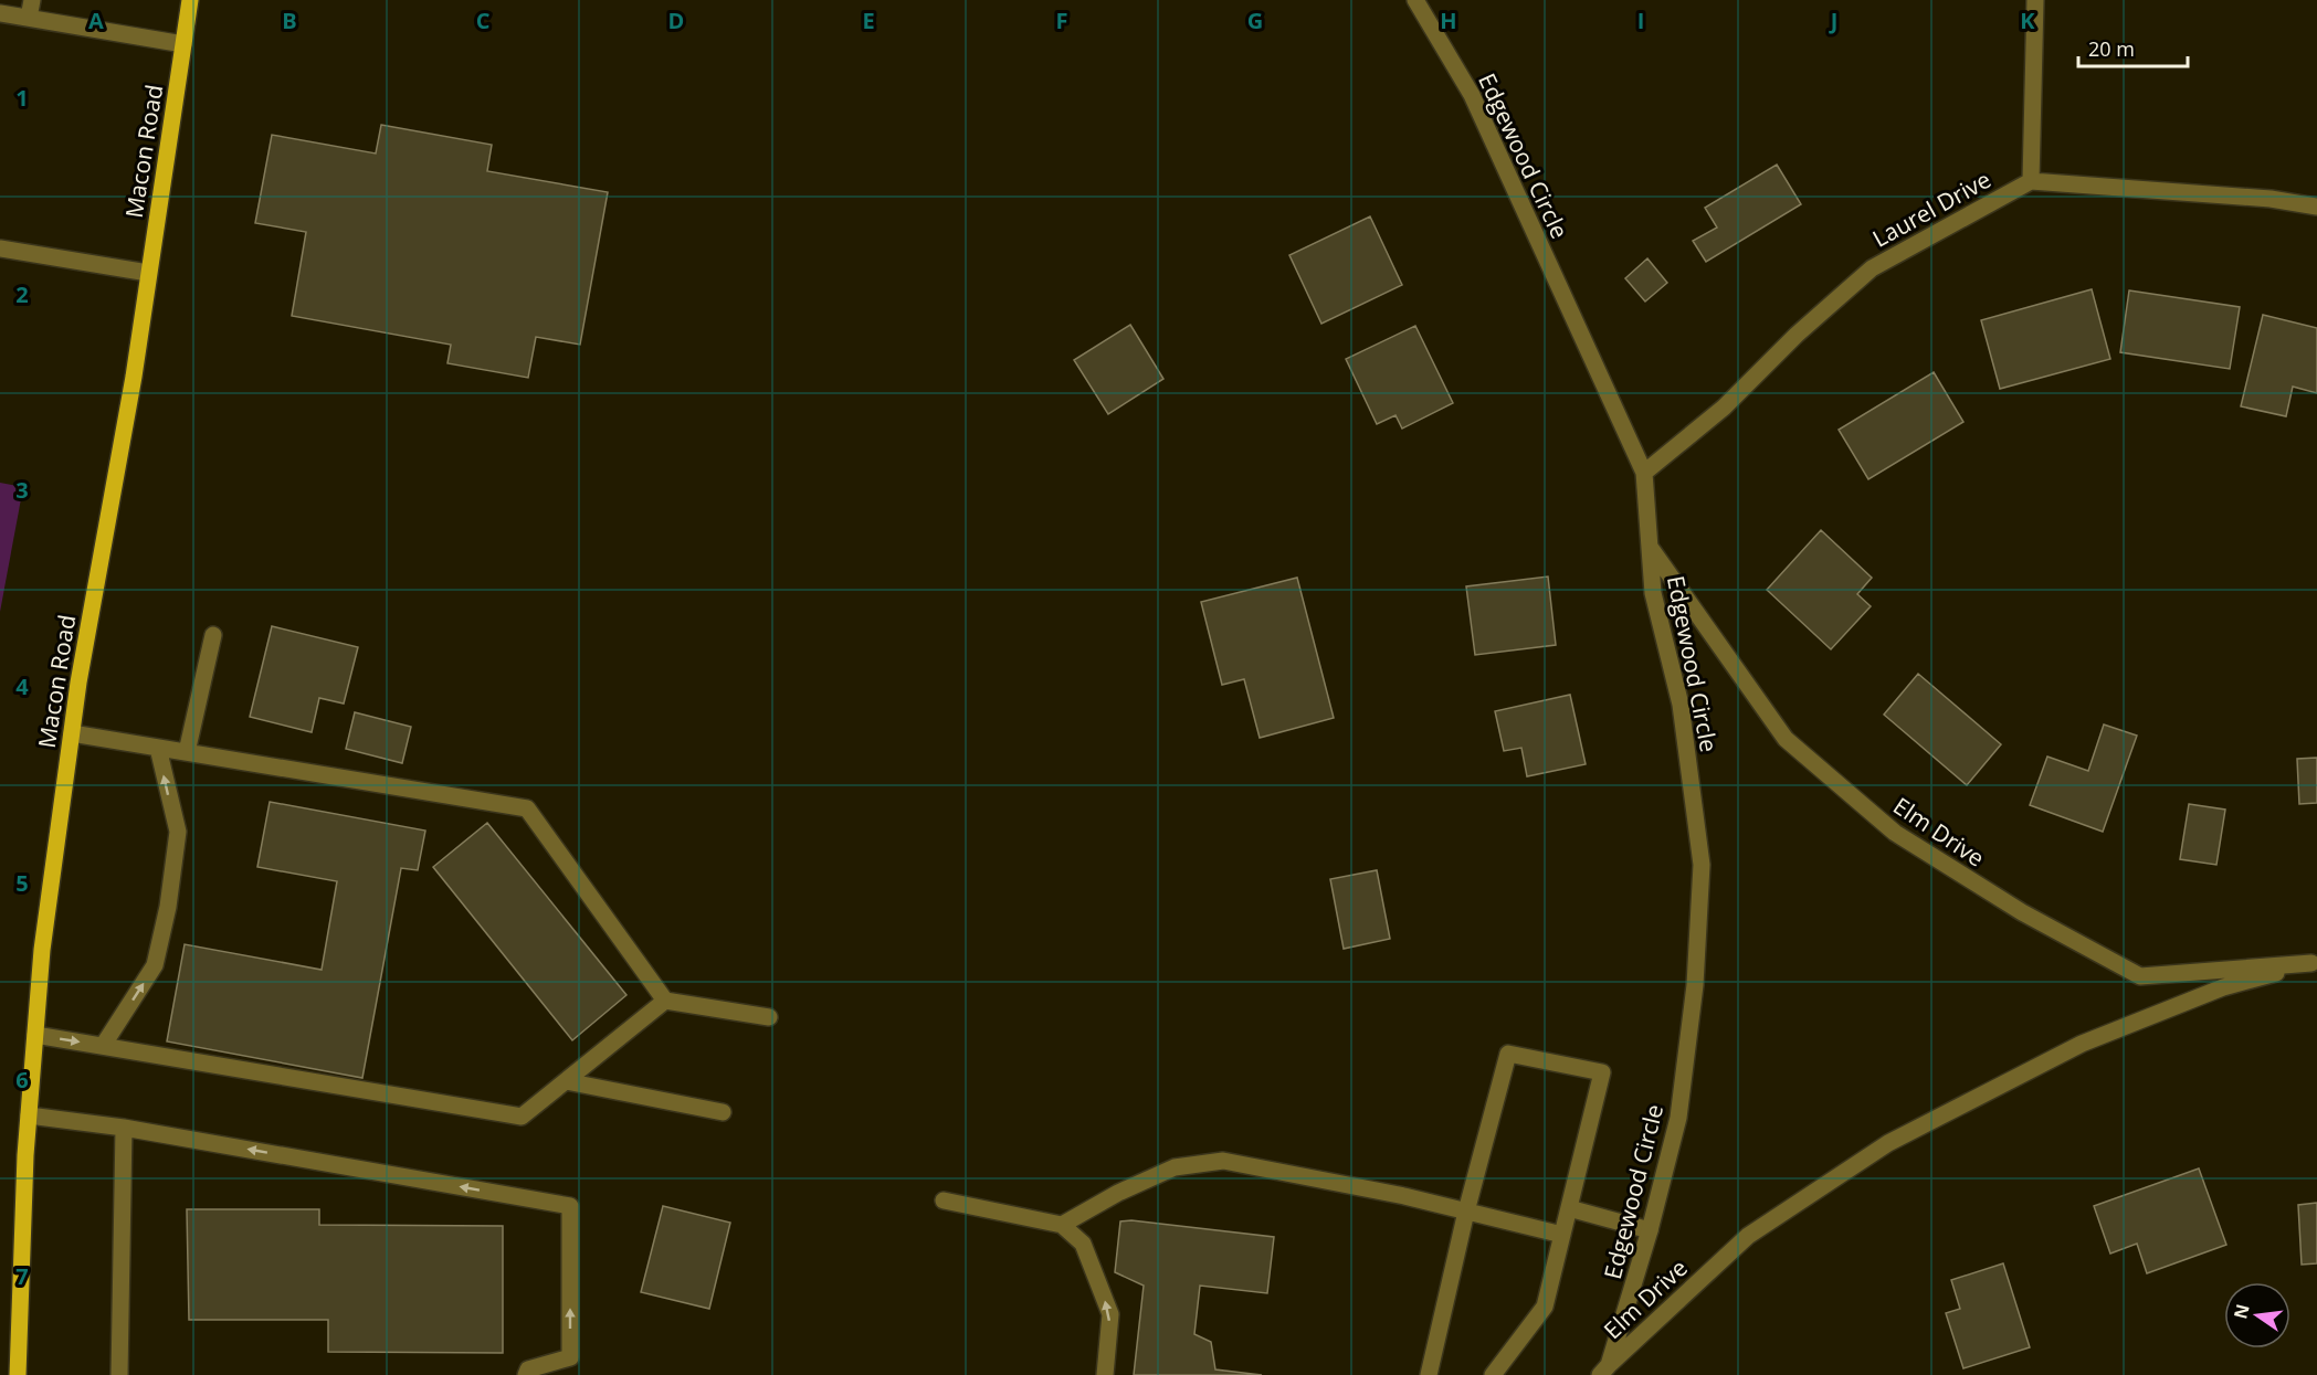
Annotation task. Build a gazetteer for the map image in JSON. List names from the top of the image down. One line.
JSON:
{"streets":{"main road":["Macon Road"],"street":["Edgewood Circle","Laurel Drive","Elm Drive"]},"crossings":[["Edgewood Circle","Laurel Drive"],["Edgewood Circle","Elm Drive"]],"scale_bar":"20 m","north":"left","grid":{"columns":["A","B","C","D","E","F","G","H","I","J","K"],"rows":["1","2","3","4","5","6","7"]}}
